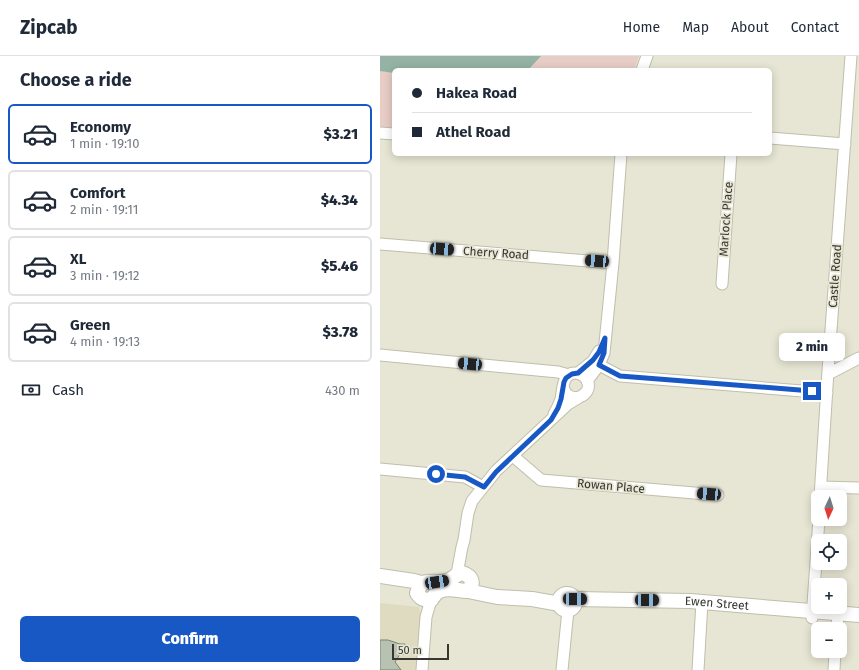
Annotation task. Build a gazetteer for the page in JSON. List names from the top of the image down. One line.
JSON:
{"streets":{"main road":["Ewen Street"],"street":["Marlock Place","Cherry Road","Castle Road","Rowan Place"]},"scale_bar":"50 m","north":"bottom","page":{"header":"Zipcab","nav":["Home","Map","About","Contact"],"heading":"Choose a ride","banner":["Hakea Road","Athel Road"],"list":[{"name":"Economy","note":"1 min · 19:10","value":"$3.21"},{"name":"Comfort","note":"2 min · 19:11","value":"$4.34"},{"name":"XL","note":"3 min · 19:12","value":"$5.46"},{"name":"Green","note":"4 min · 19:13","value":"$3.78"}],"bubble":"2 min","pay":["Cash","430 m"],"map_buttons":["+","−"],"buttons":"Confirm","scale":"50 m"}}
